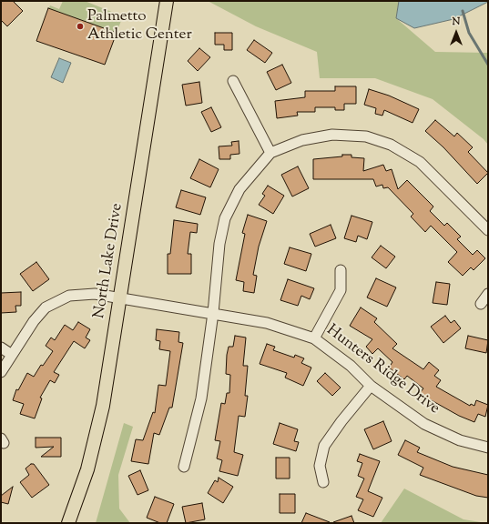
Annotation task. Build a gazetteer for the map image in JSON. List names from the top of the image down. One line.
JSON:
{"streets":{"main road":["North Lake Drive"],"street":["Hunters Ridge Drive"]},"crossings":[["North Lake Drive","Hunters Ridge Drive"]],"places":["Palmetto Athletic Center"],"north":"top"}
